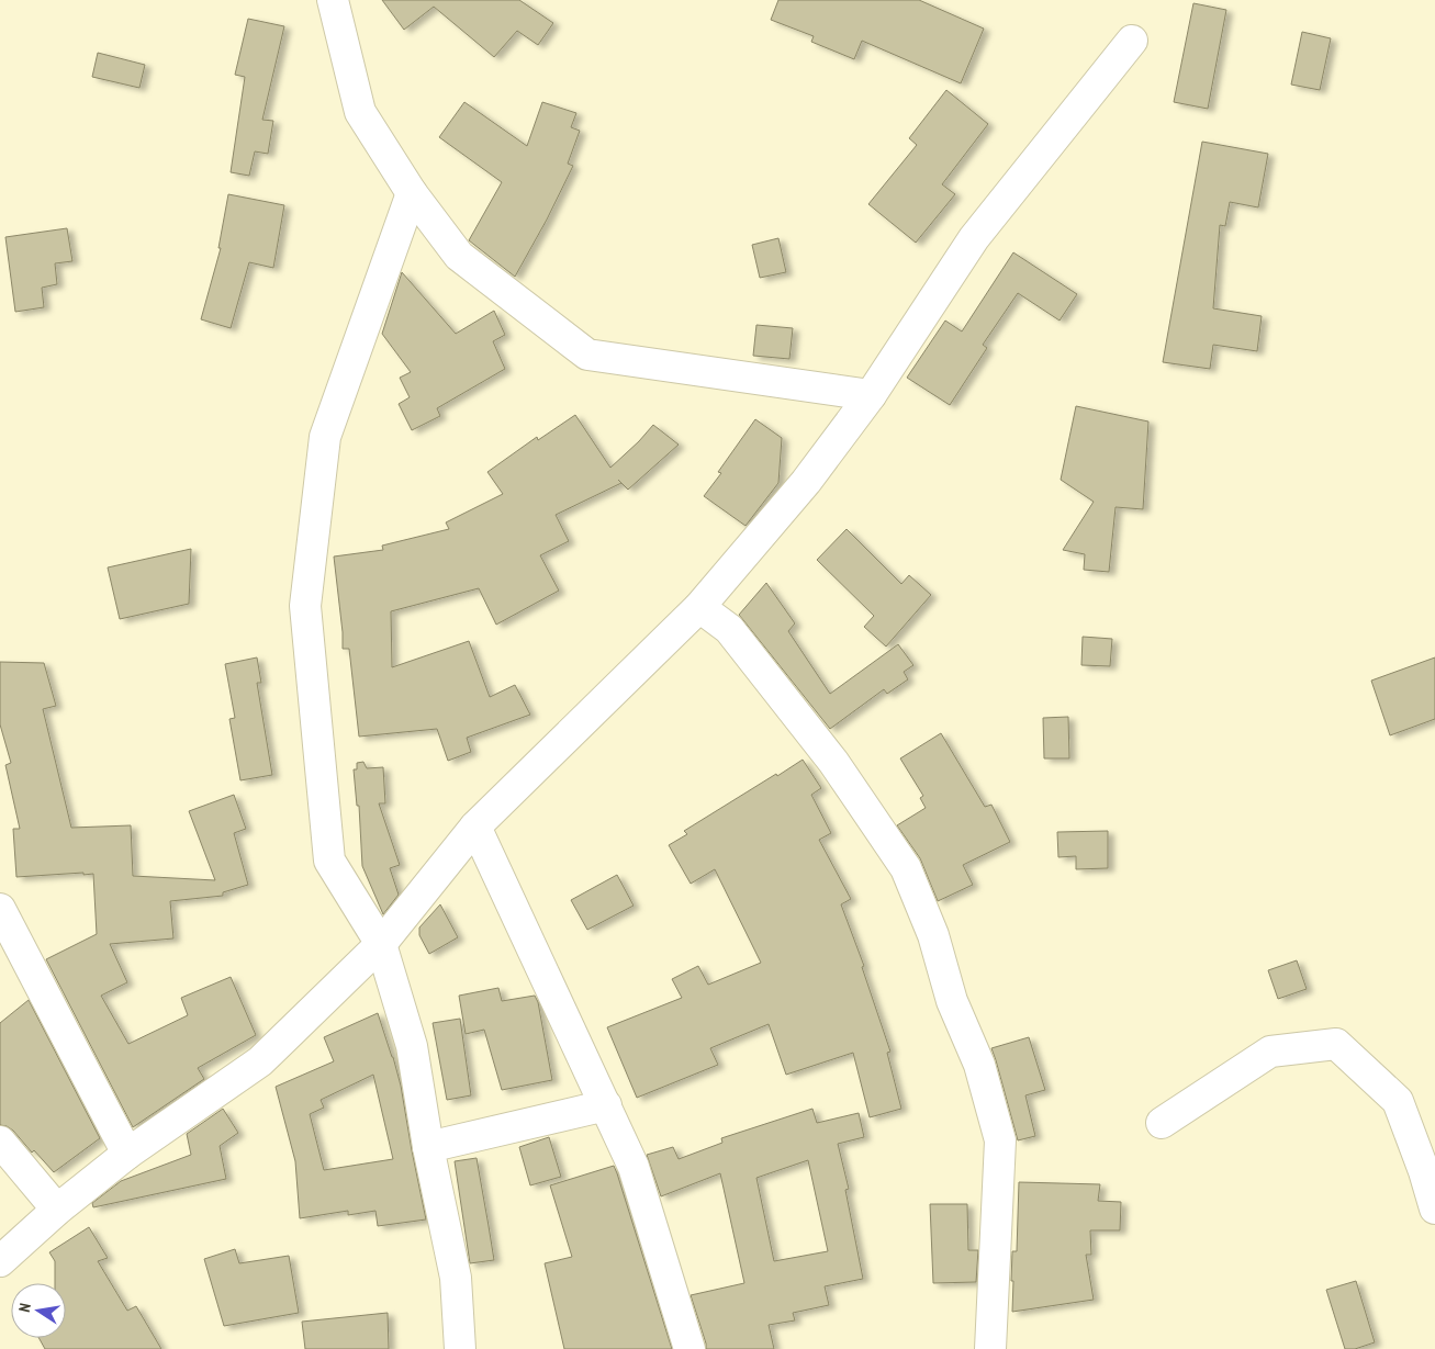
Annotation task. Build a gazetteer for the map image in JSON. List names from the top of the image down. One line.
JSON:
{"north":"left"}
